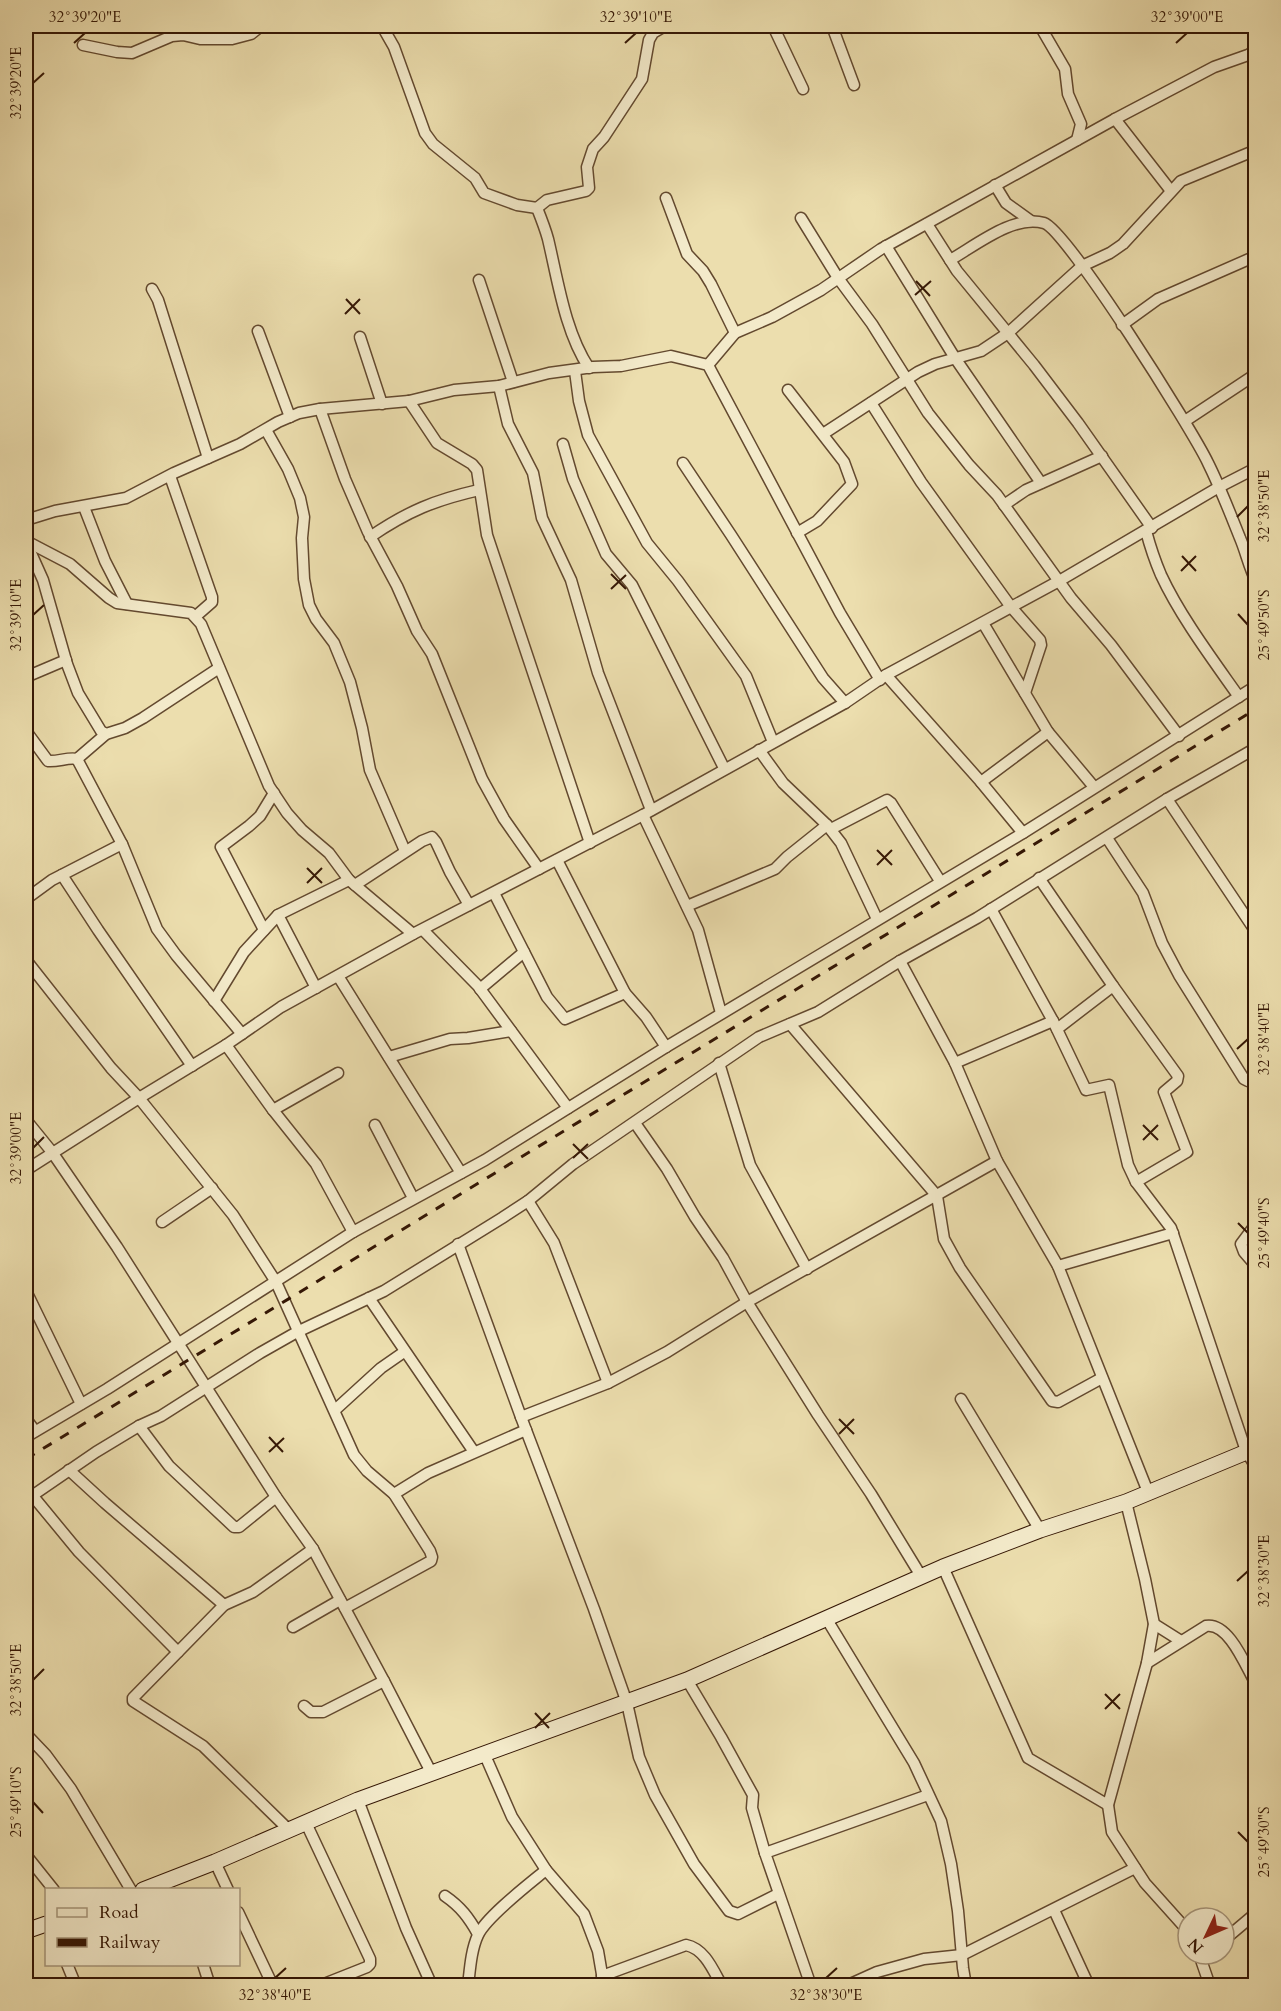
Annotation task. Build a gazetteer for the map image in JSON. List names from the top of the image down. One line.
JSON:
{"legend":["Road","Railway"],"north":"bottom left","coordinates":["32°39'20\"E","32°39'10\"E","32°39'00\"E","32°38'50\"E","25°49'50\"S","32°38'40\"E","25°49'40\"S","32°38'30\"E","25°49'10\"S","25°49'30\"S"]}
